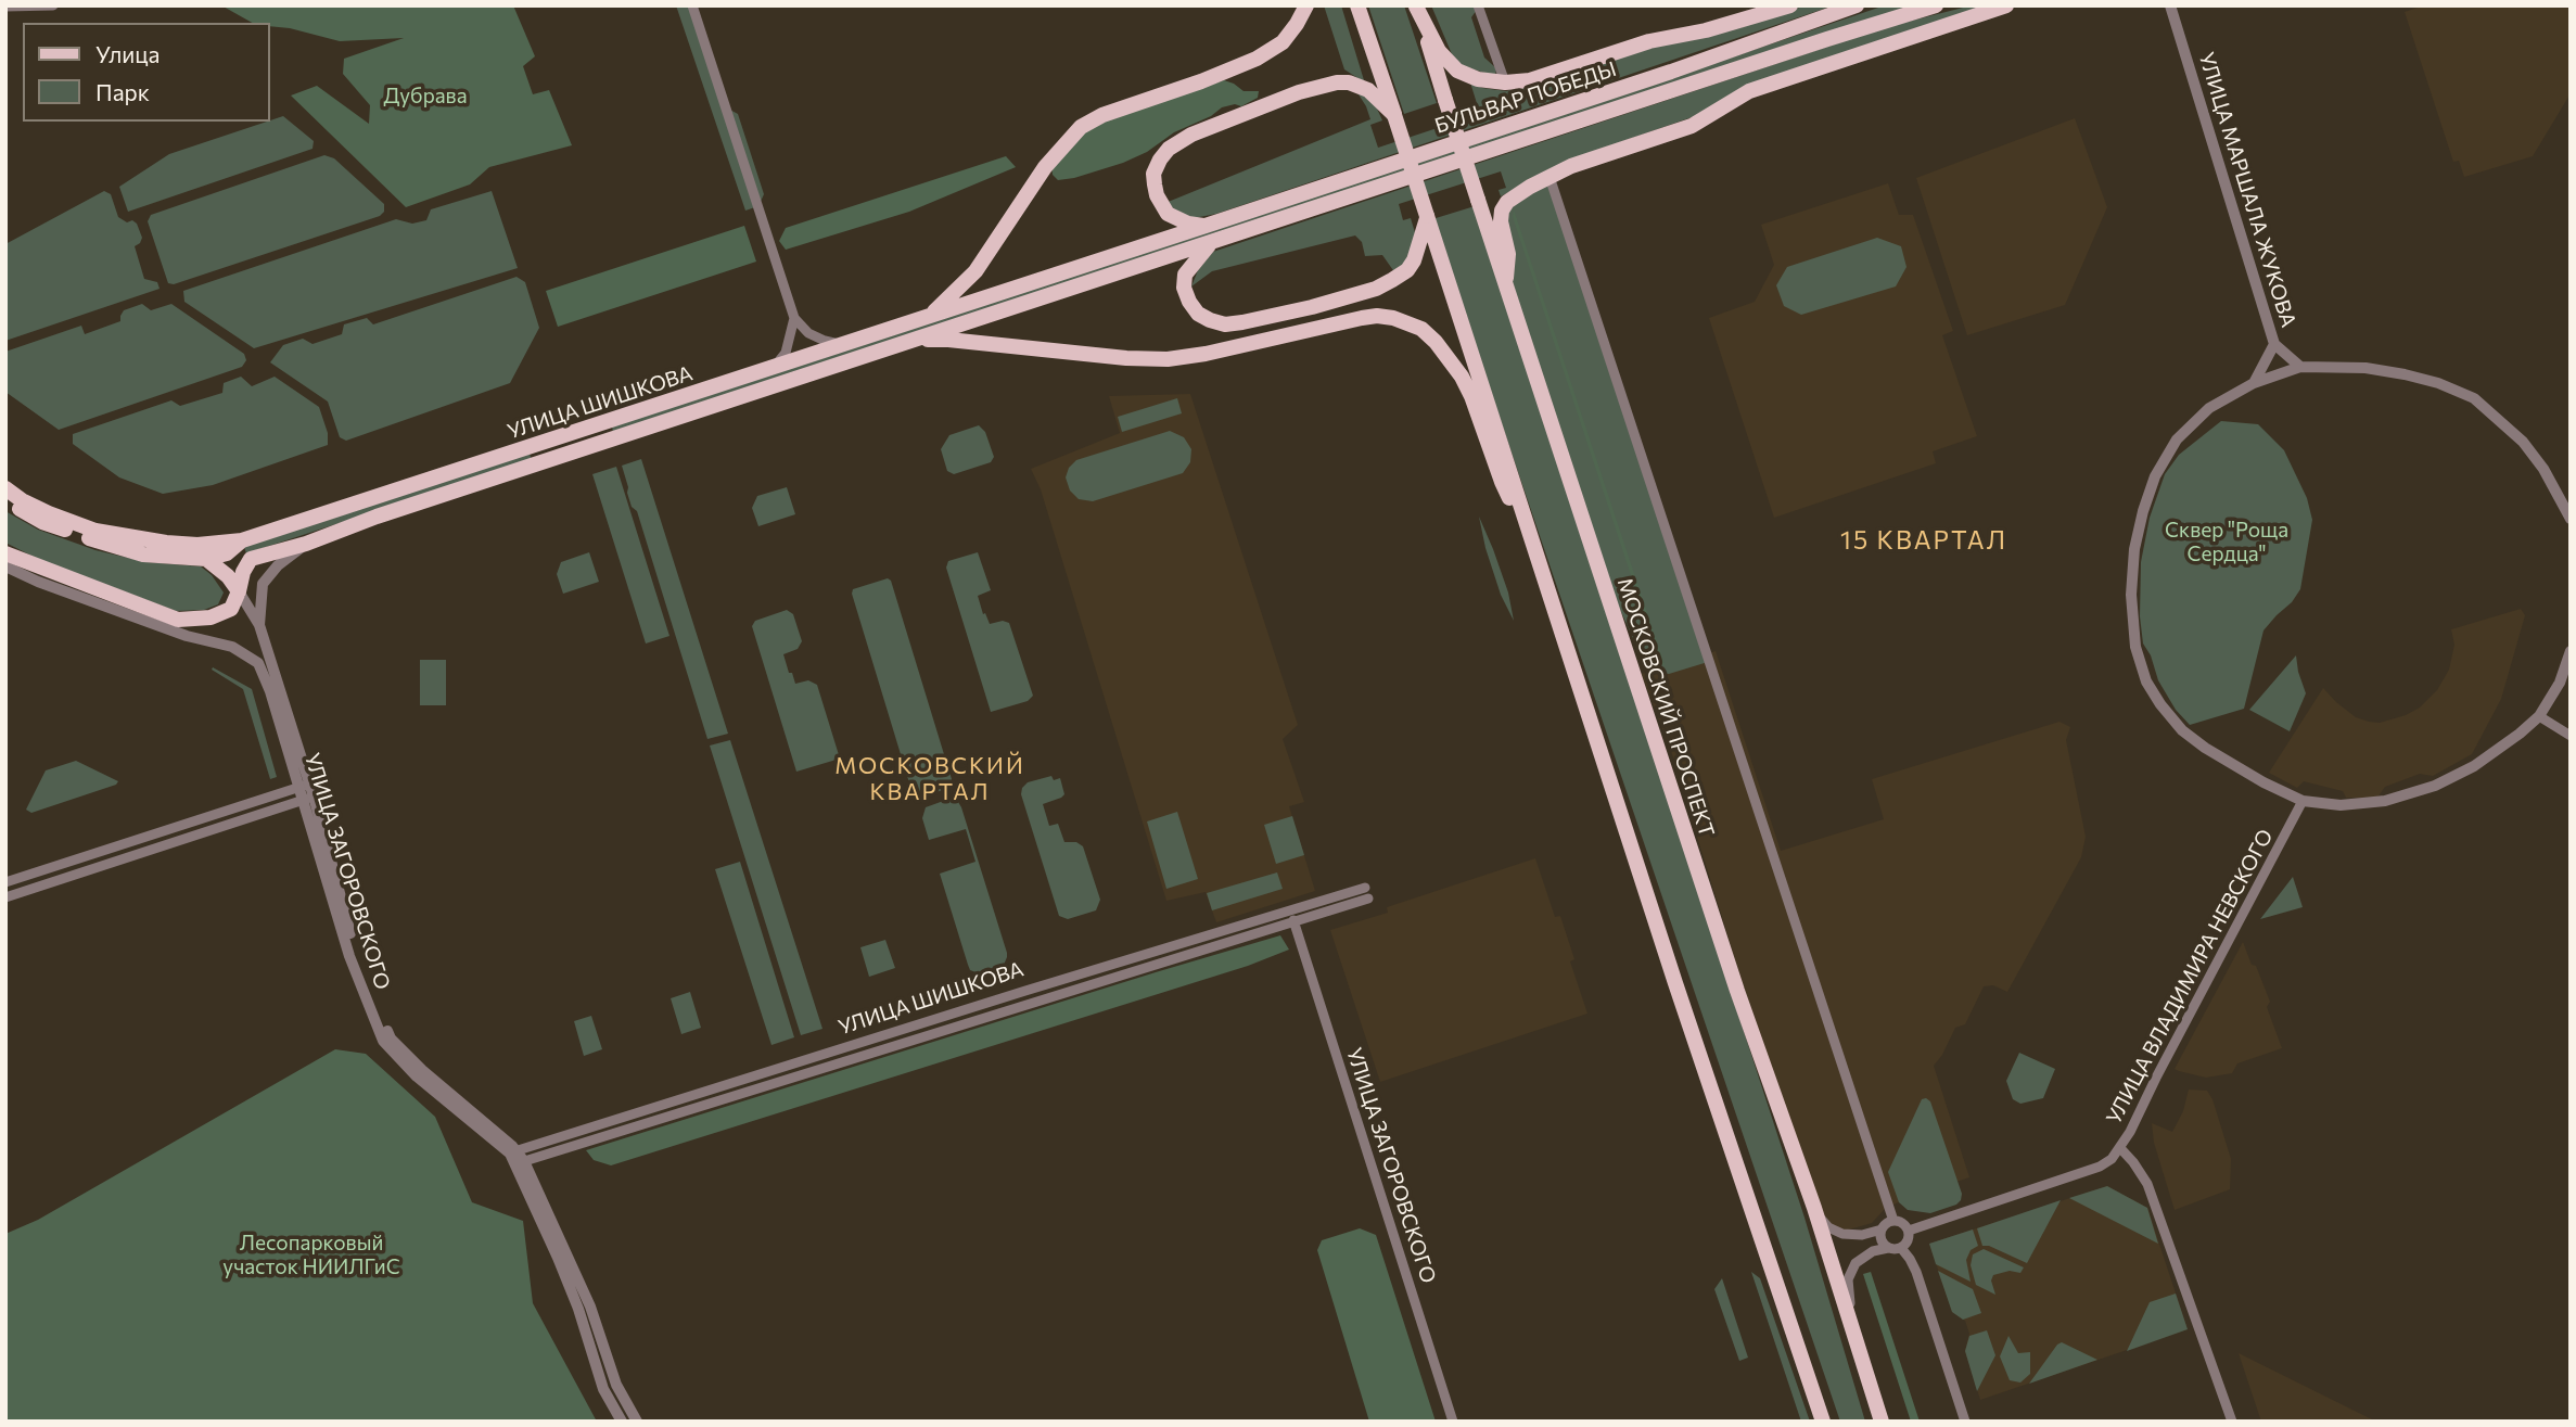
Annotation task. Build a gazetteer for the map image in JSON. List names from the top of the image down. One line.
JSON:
{"streets":{"main road":["БУЛЬВАР ПОБЕДЫ","УЛИЦА ШИШКОВА","МОСКОВСКИЙ ПРОСПЕКТ"],"street":["УЛИЦА МАРШАЛА ЖУКОВА","УЛИЦА ЗАГОРОВСКОГО","УЛИЦА ВЛАДИМИРА НЕВСКОГО"]},"crossings":[["БУЛЬВАР ПОБЕДЫ","УЛИЦА ШИШКОВА"],["УЛИЦА ШИШКОВА","УЛИЦА ЗАГОРОВСКОГО"]],"districts":["15 КВАРТАЛ","МОСКОВСКИЙ КВАРТАЛ"],"parks":["Дубрава","Сквер \"Роща Сердца\"","Лесопарковый участок НИИЛГиС"],"legend":["Улица","Парк"]}
